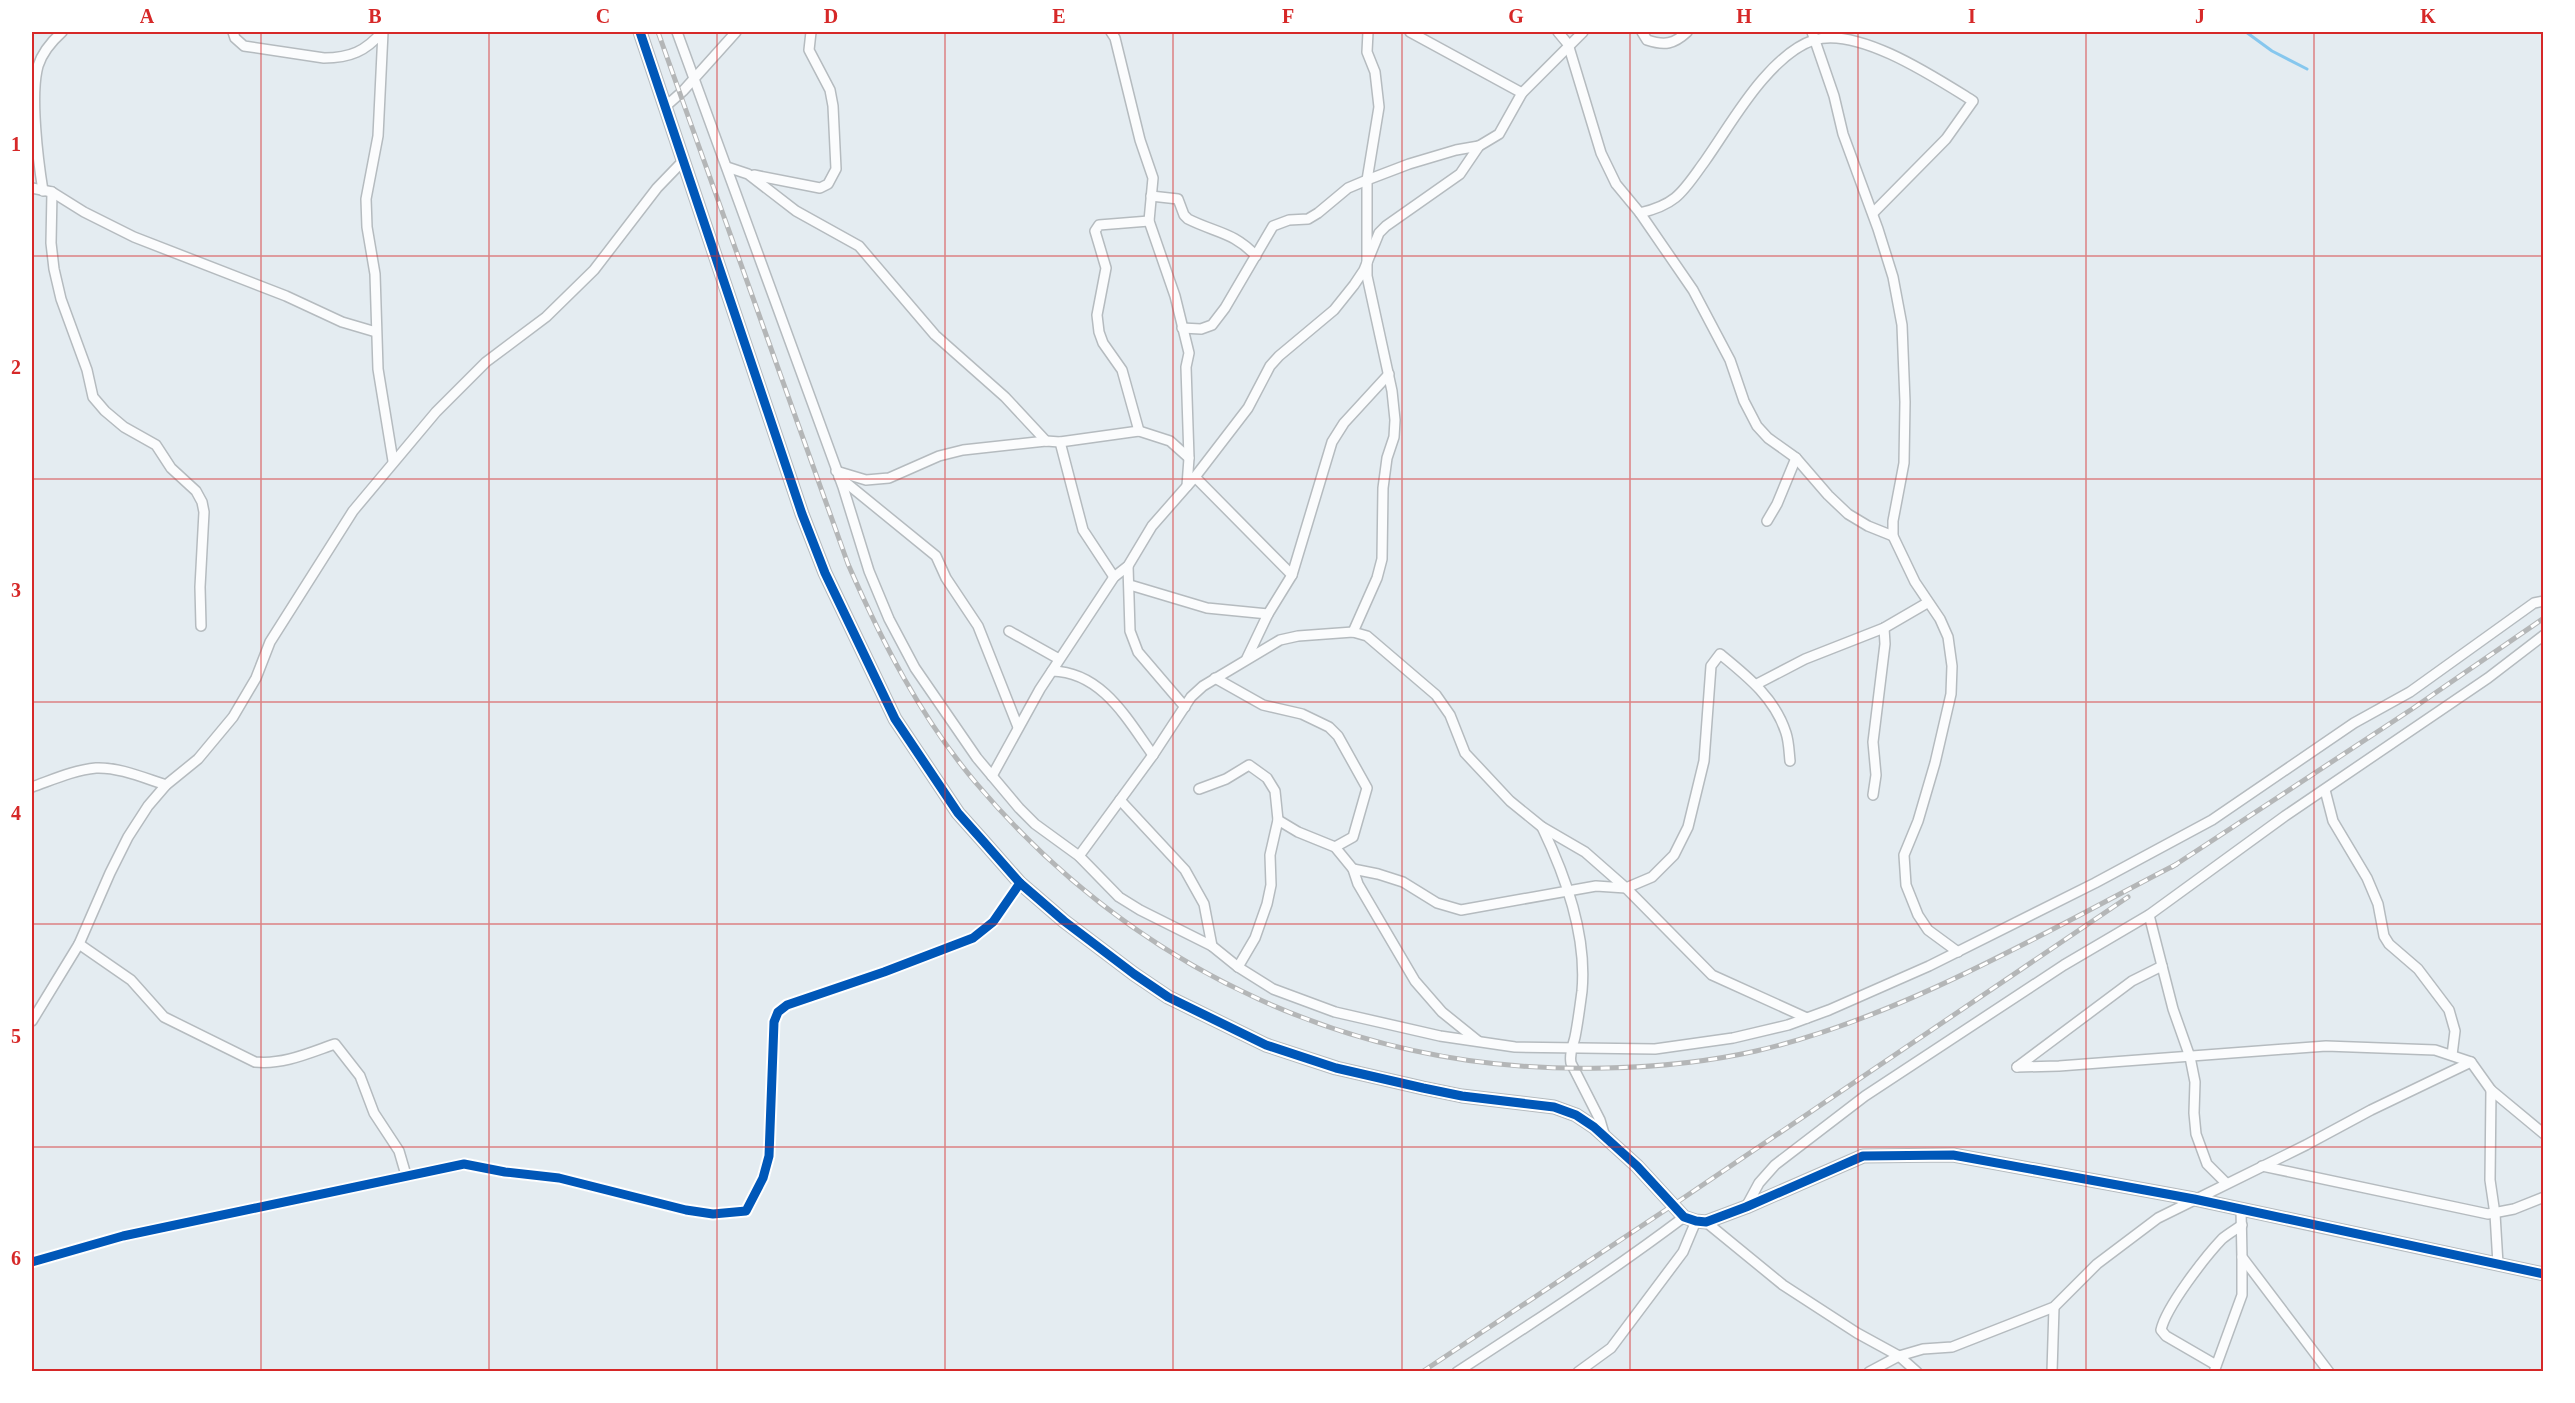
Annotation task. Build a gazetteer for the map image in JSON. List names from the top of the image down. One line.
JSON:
{"grid":{"columns":["A","B","C","D","E","F","G","H","I","J","K"],"rows":["1","2","3","4","5","6"]}}
